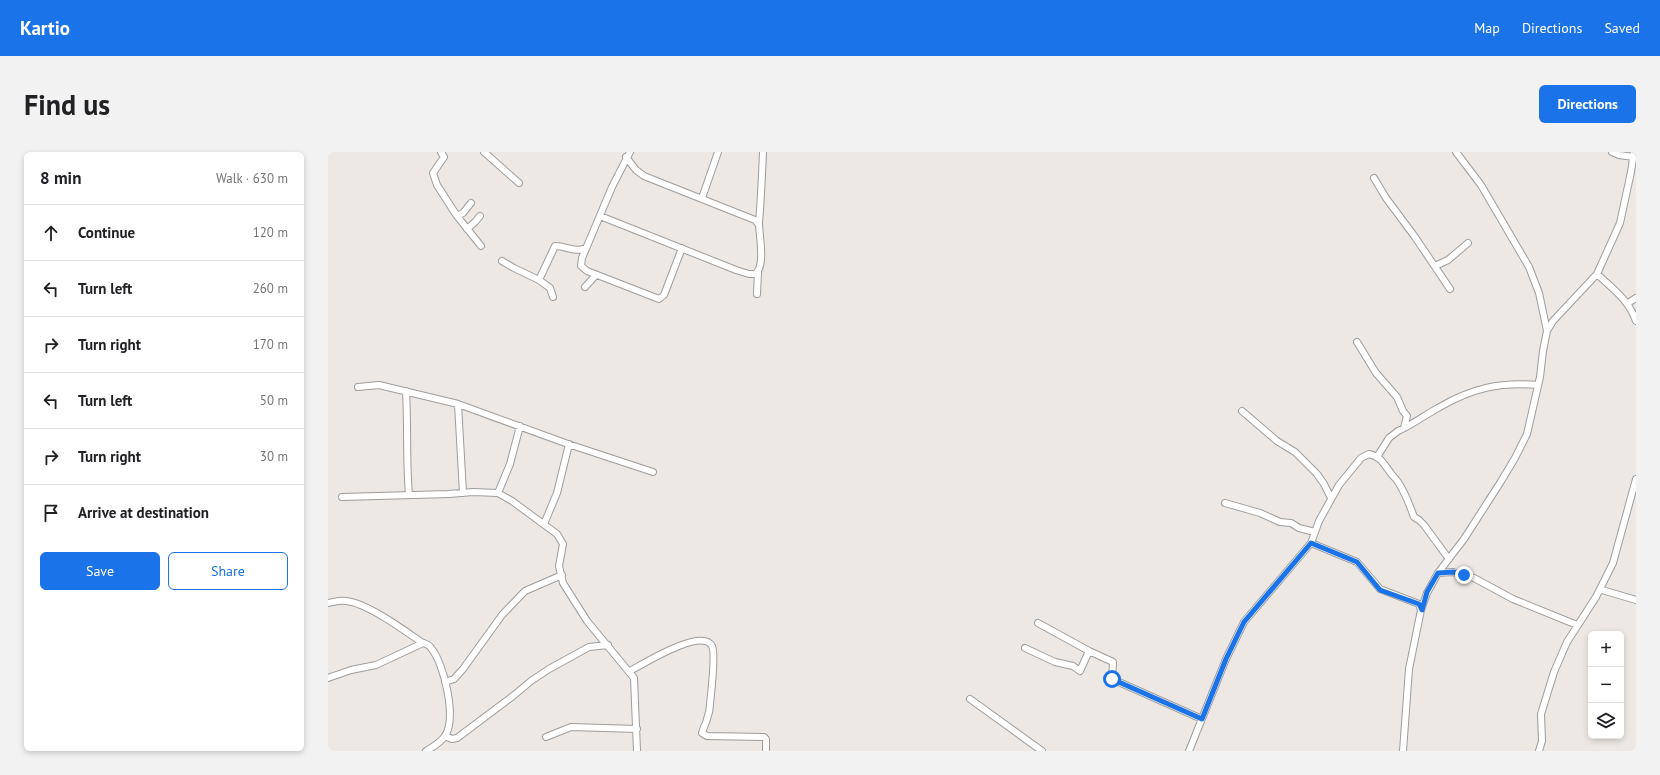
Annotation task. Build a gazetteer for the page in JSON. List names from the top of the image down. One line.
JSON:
{"page":{"header":"Kartio","nav":["Map","Directions","Saved"],"buttons":["Directions",["Save","Share"]],"title":"Find us","heading":["8 min","Walk · 630 m"],"list":[["Continue","120 m"],["Turn left","260 m"],["Turn right","170 m"],["Turn left","50 m"],["Turn right","30 m"],"Arrive at destination"],"map_buttons":["+","−"]}}
